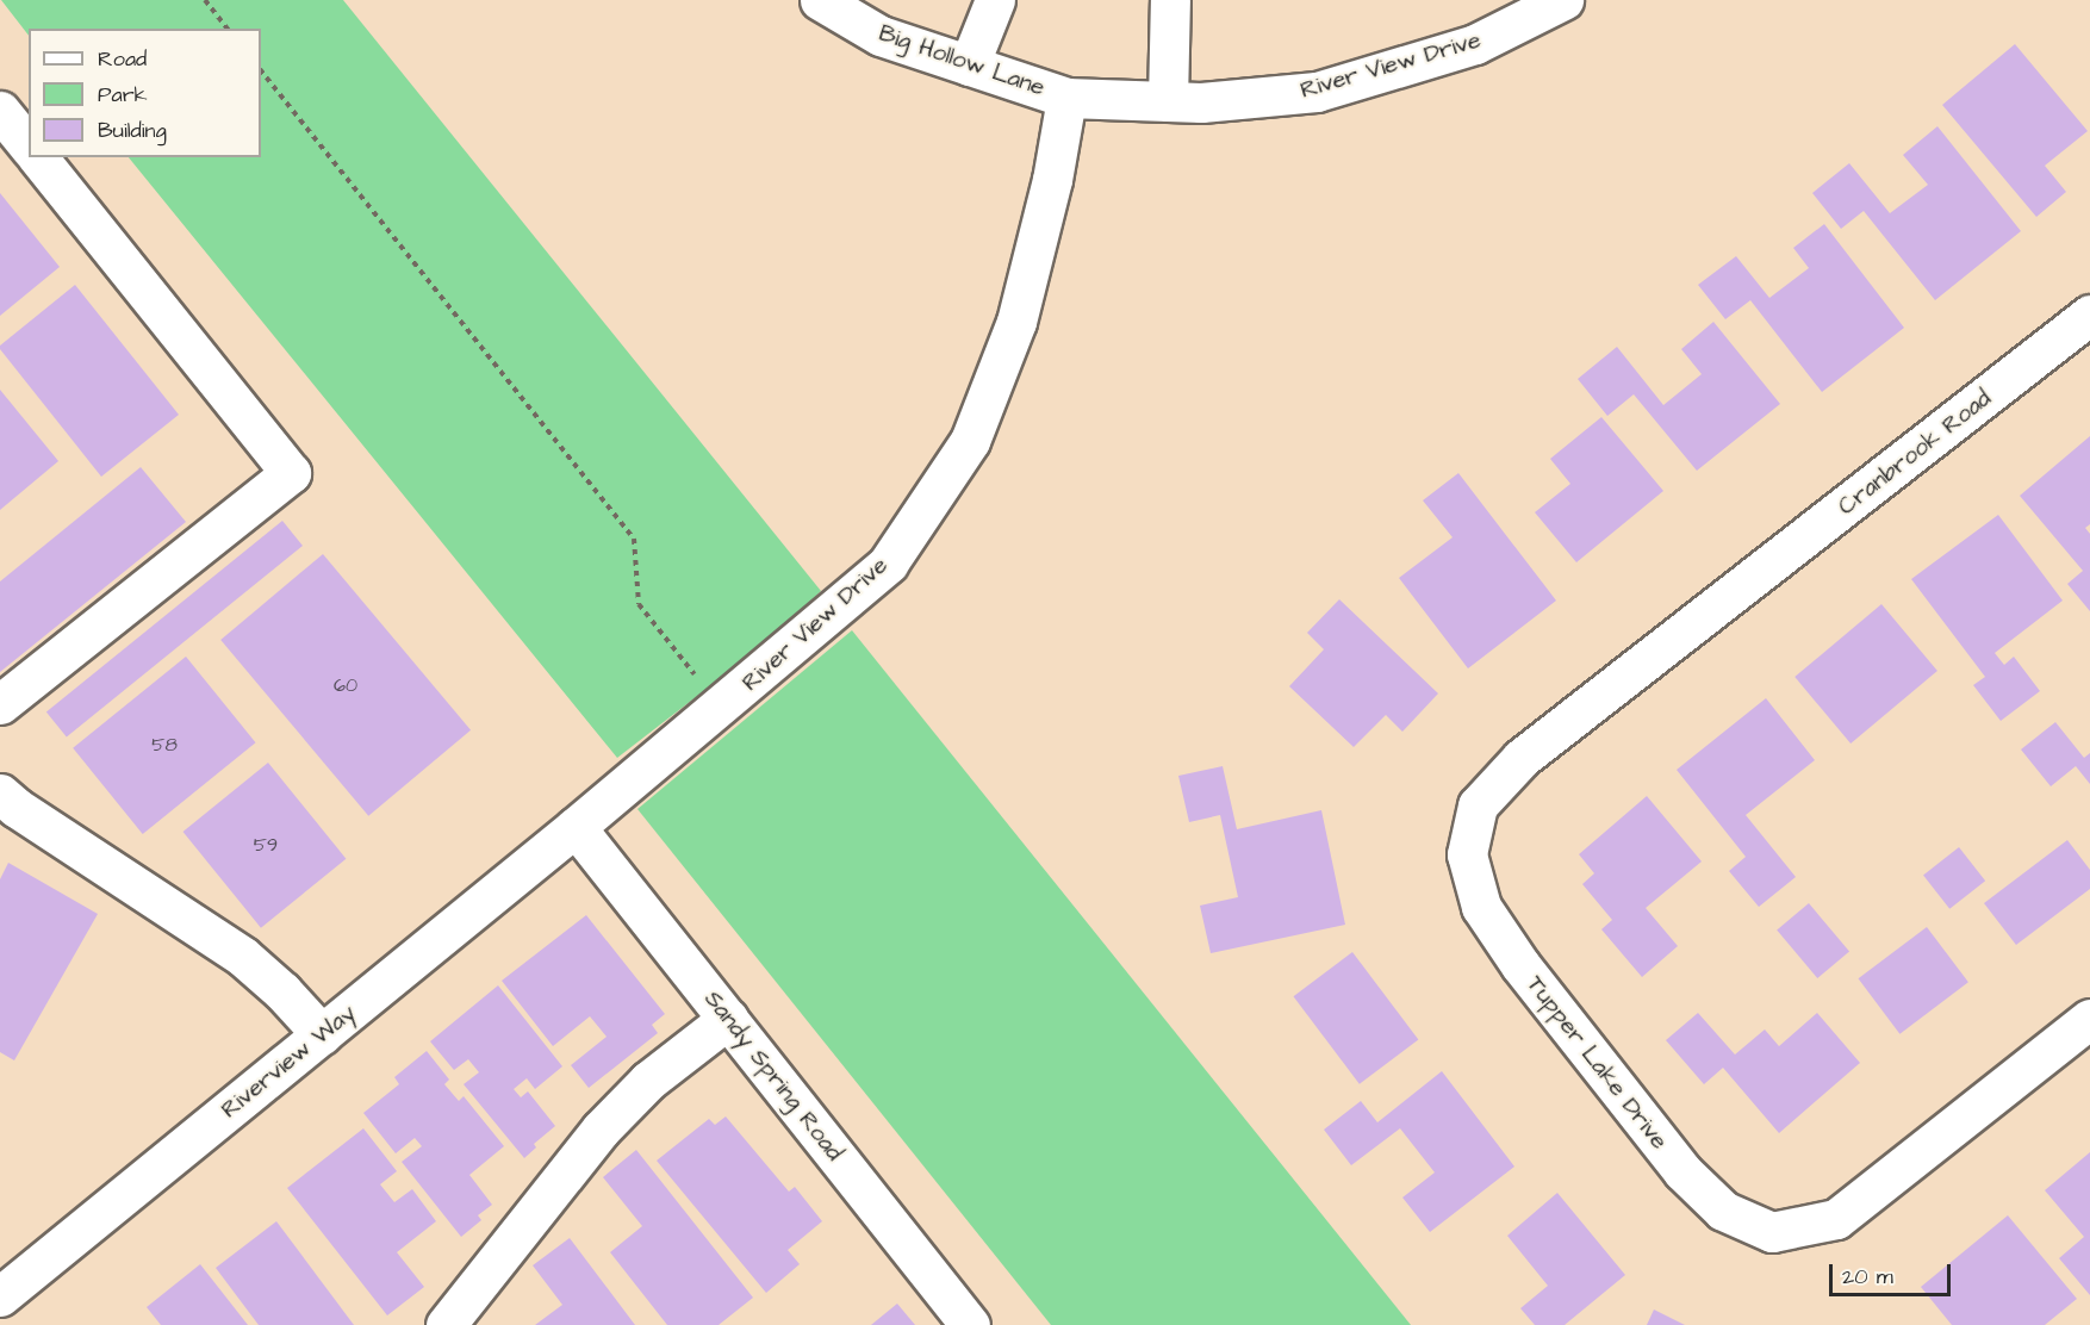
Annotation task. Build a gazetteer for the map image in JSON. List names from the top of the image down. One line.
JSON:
{"streets":{"street":["Big Hollow Lane","River View Drive","Cranbrook Road","Riverview Way","Tupper Lake Drive","Sandy Spring Road"]},"crossings":[["Big Hollow Lane","River View Drive"],["River View Drive","Riverview Way"],["River View Drive","Sandy Spring Road"],["Cranbrook Road","Tupper Lake Drive"],["Riverview Way","Sandy Spring Road"]],"house_numbers":["60","58","59"],"legend":["Road","Park","Building"],"scale_bar":"20 m"}
